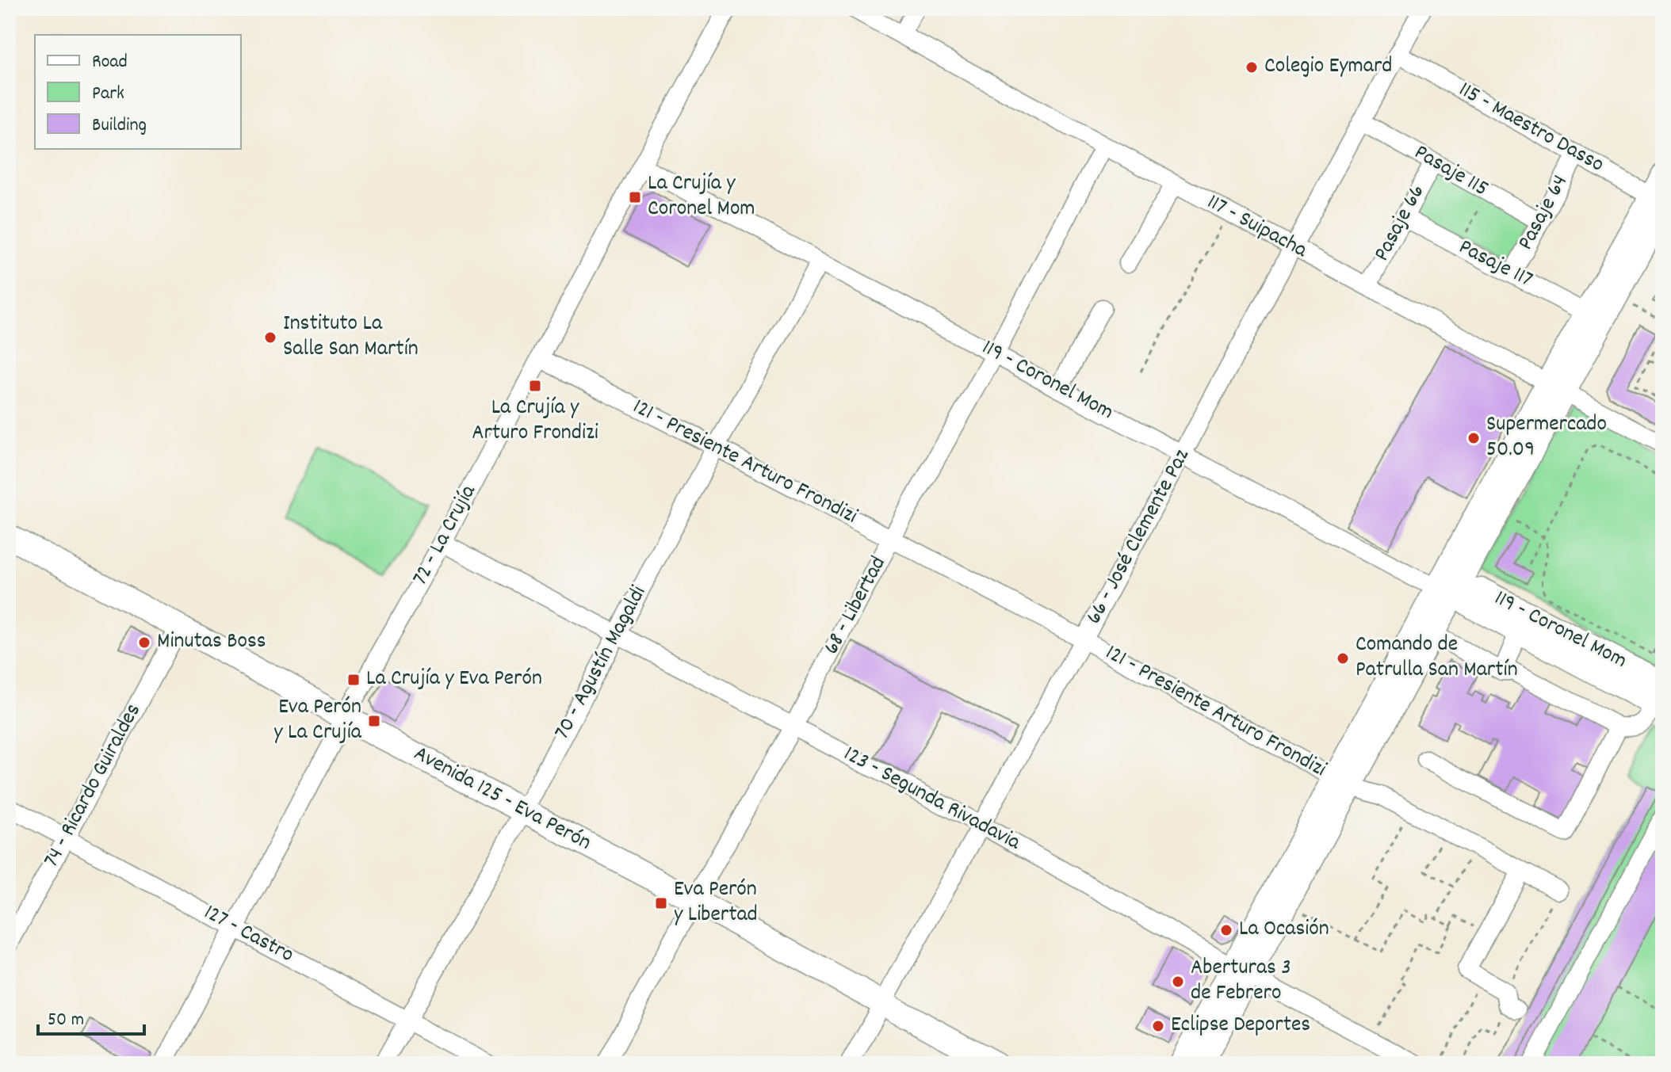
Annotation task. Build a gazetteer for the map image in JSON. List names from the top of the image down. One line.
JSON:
{"streets":{"main road":["119 - Coronel Mom","Avenida 125 - Eva Perón"],"street":["115 - Maestro Dasso","Pasaje 115","Pasaje 64","Pasaje 66","117 - Suipacha","Pasaje 117","121 - Presiente Arturo Frondizi","72 - La Crujía","66 - José Clemente Paz","68 - Libertad","70 - Agustín Magaldi","74 - Ricardo Guiraldes","123 - Segunda Rivadavia","127 - Castro"]},"crossings":[["115 - Maestro Dasso","Pasaje 64"],["115 - Maestro Dasso","66 - José Clemente Paz"],["Pasaje 115","Pasaje 64"],["Pasaje 115","Pasaje 66"],["Pasaje 115","66 - José Clemente Paz"],["Pasaje 64","Pasaje 117"],["Pasaje 66","117 - Suipacha"],["Pasaje 66","Pasaje 117"],["117 - Suipacha","66 - José Clemente Paz"],["117 - Suipacha","68 - Libertad"],["119 - Coronel Mom","72 - La Crujía"],["119 - Coronel Mom","66 - José Clemente Paz"],["119 - Coronel Mom","68 - Libertad"],["119 - Coronel Mom","70 - Agustín Magaldi"],["121 - Presiente Arturo Frondizi","72 - La Crujía"],["121 - Presiente Arturo Frondizi","66 - José Clemente Paz"],["121 - Presiente Arturo Frondizi","68 - Libertad"],["121 - Presiente Arturo Frondizi","70 - Agustín Magaldi"],["72 - La Crujía","Avenida 125 - Eva Perón"],["72 - La Crujía","123 - Segunda Rivadavia"],["72 - La Crujía","127 - Castro"],["66 - José Clemente Paz","Avenida 125 - Eva Perón"],["66 - José Clemente Paz","123 - Segunda Rivadavia"],["68 - Libertad","Avenida 125 - Eva Perón"],["68 - Libertad","123 - Segunda Rivadavia"],["70 - Agustín Magaldi","Avenida 125 - Eva Perón"],["70 - Agustín Magaldi","123 - Segunda Rivadavia"],["70 - Agustín Magaldi","127 - Castro"],["74 - Ricardo Guiraldes","Avenida 125 - Eva Perón"],["74 - Ricardo Guiraldes","127 - Castro"]],"places":{"other":["Colegio Eymard","Instituto La Salle San Martín","Supermercado 50.09","Minutas Boss","Comando de Patrulla San Martín","La Ocasión","Aberturas 3 de Febrero","Eclipse Deportes"],"transit":["La Crujía y Coronel Mom","La Crujía y Arturo Frondizi","La Crujía y Eva Perón","Eva Perón y La Crujía","Eva Perón y Libertad"]},"legend":["Road","Park","Building"],"scale_bar":"50 m"}
